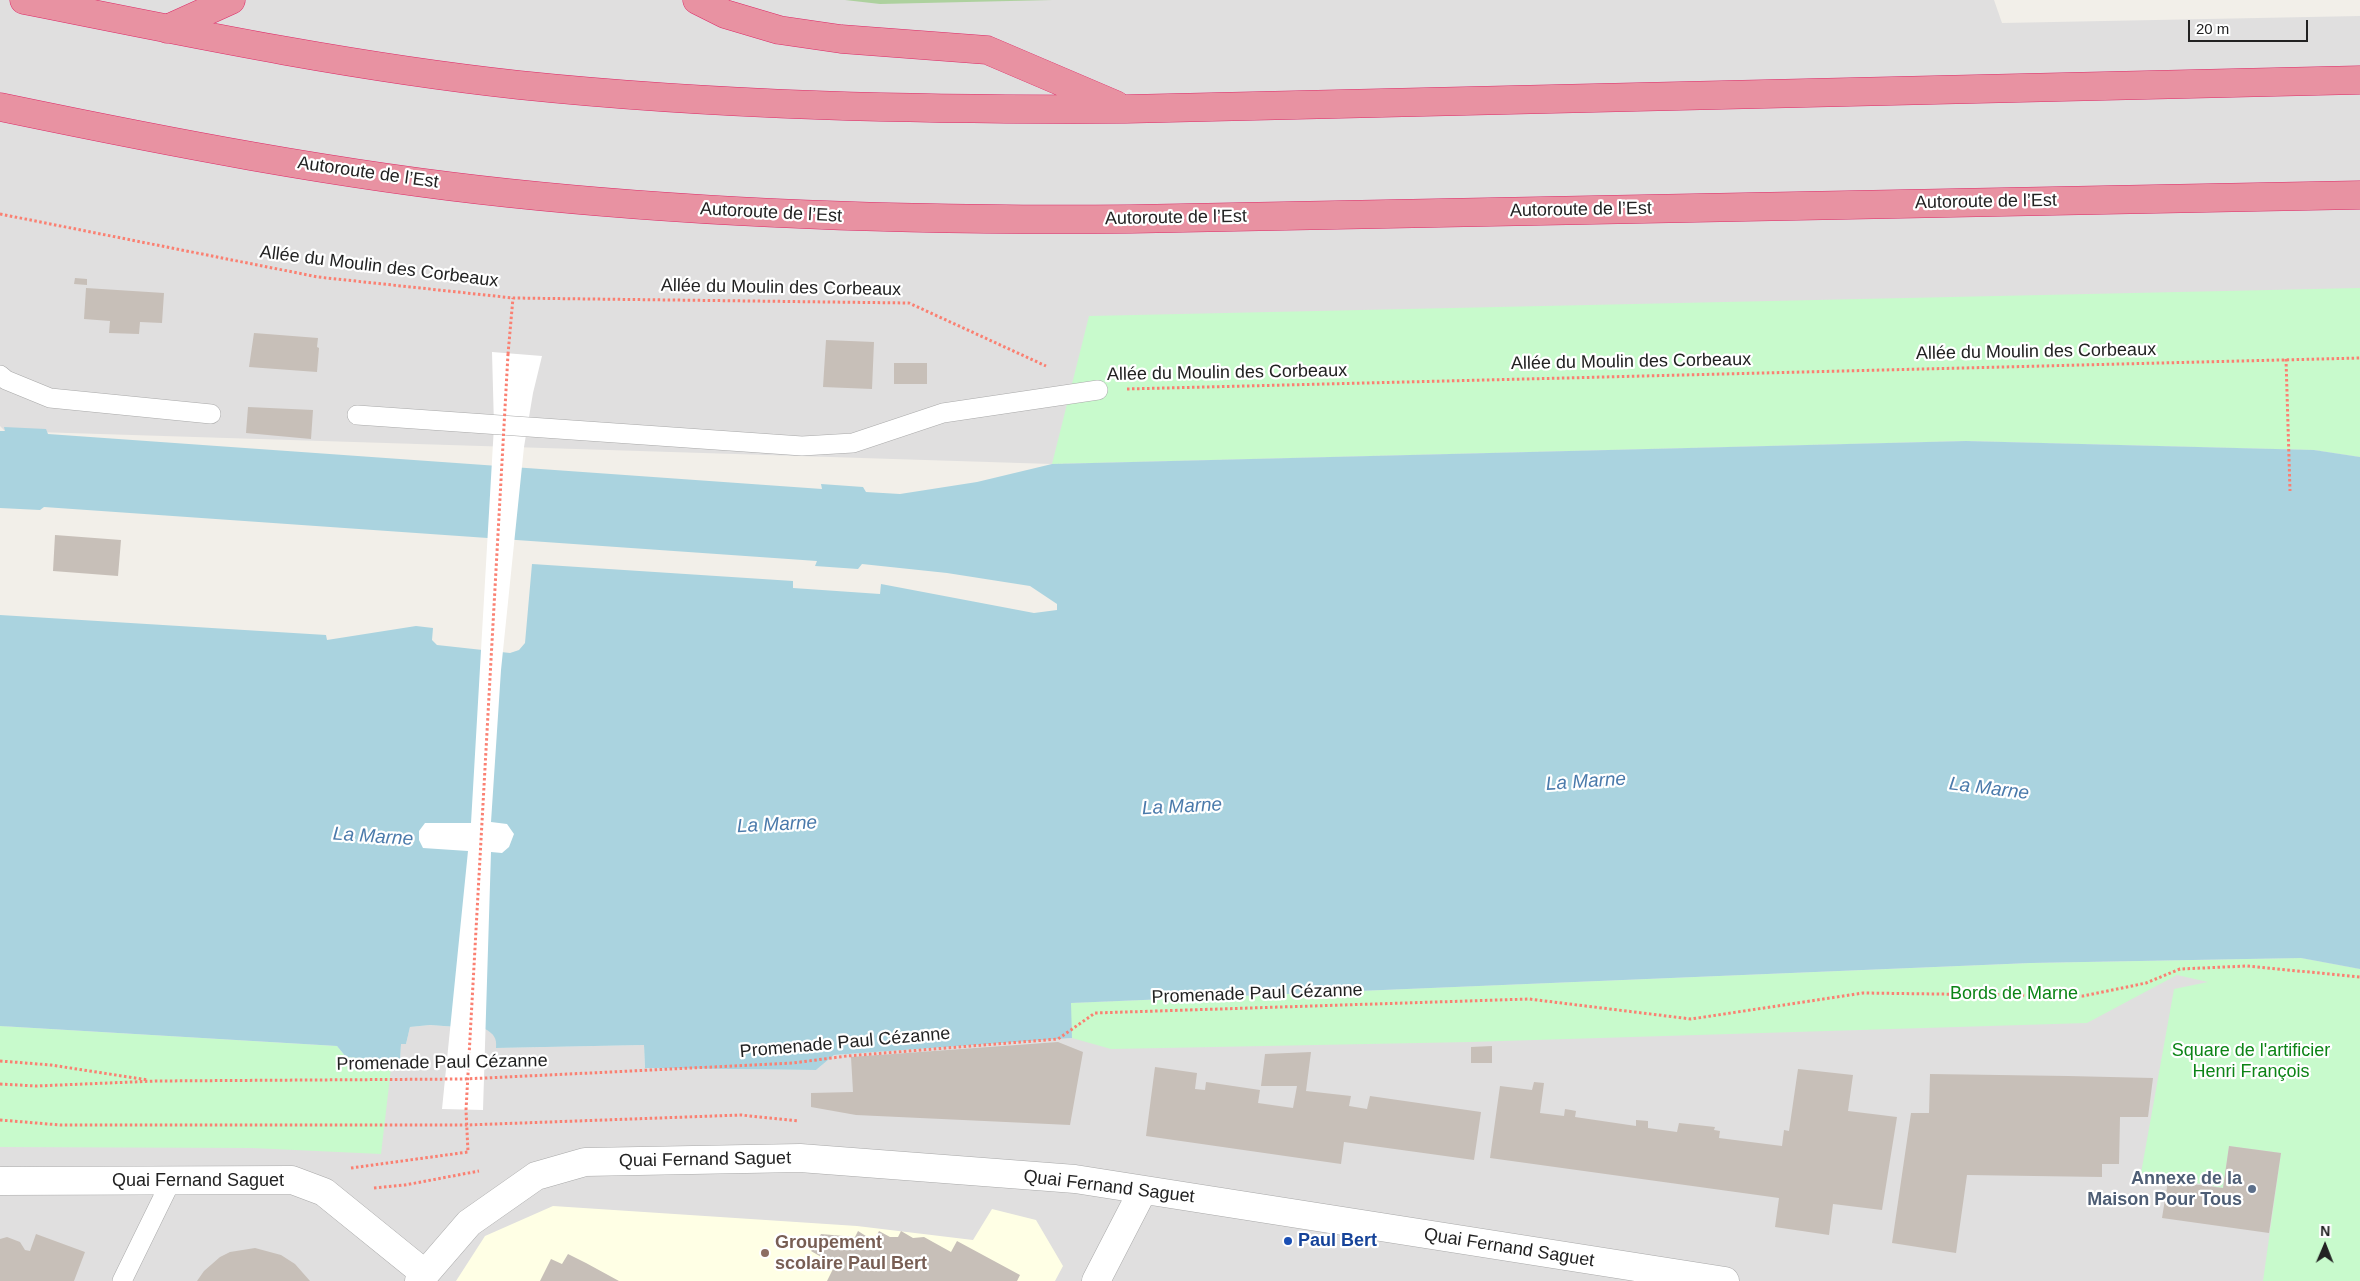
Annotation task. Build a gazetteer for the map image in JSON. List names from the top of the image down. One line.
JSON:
{"streets":{"highway":["Autoroute de l’Est"],"street":["Quai Fernand Saguet"],"path":["Allée du Moulin des Corbeaux","Promenade Paul Cézanne"]},"water":["La Marne"],"parks":["Bords de Marne","Square de l'artificier Henri François"],"places":["Annexe de la Maison Pour Tous","Paul Bert","Groupement scolaire Paul Bert"],"scale_bar":"20 m","north":"top"}
